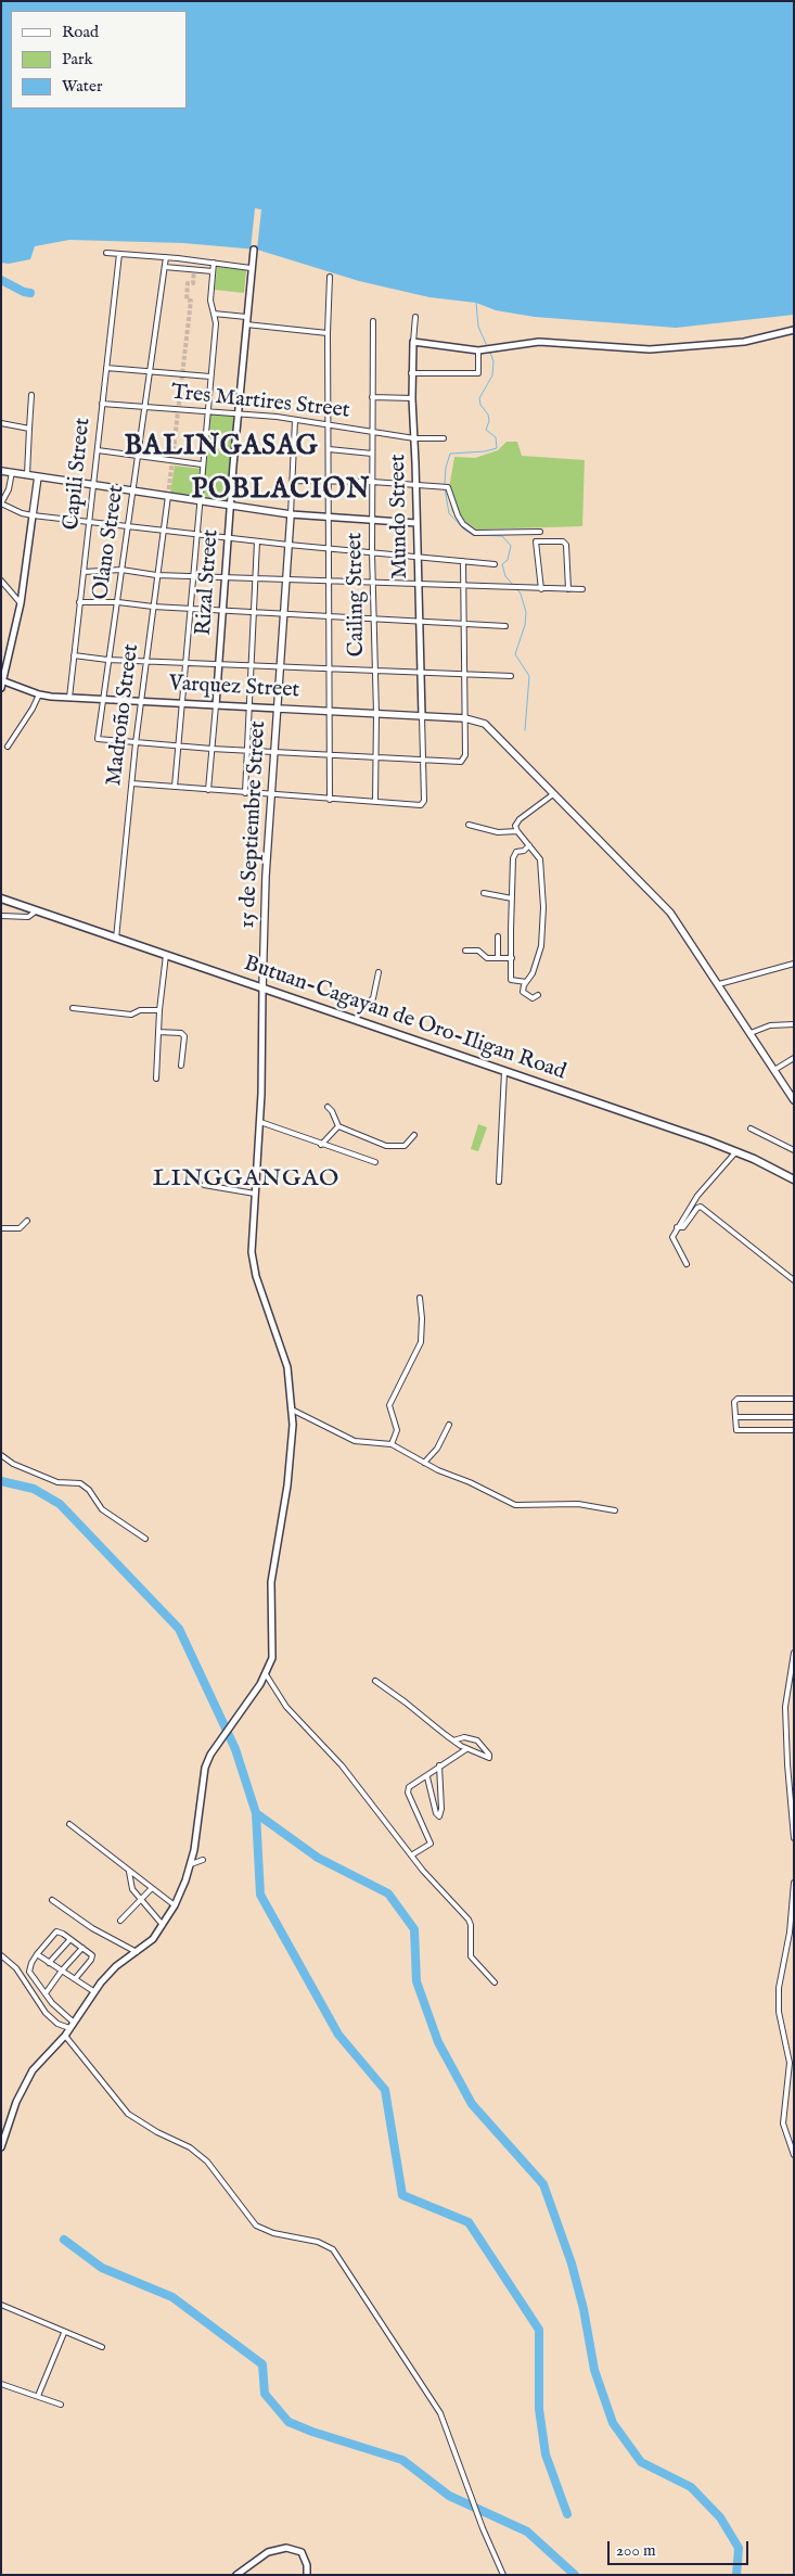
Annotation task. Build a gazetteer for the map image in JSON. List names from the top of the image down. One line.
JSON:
{"streets":{"highway":["Butuan-Cagayan de Oro-Iligan Road"],"main road":["Varquez Street","15 de Septiembre Street"],"street":["Tres Martires Street","Capili Street","Mundo Street","Olano Street","Rizal Street","Cailing Street","Madroño Street"]},"crossings":[["Tres Martires Street","Capili Street"],["Tres Martires Street","Mundo Street"],["Tres Martires Street","Olano Street"],["Tres Martires Street","Rizal Street"],["Tres Martires Street","Cailing Street"],["Tres Martires Street","15 de Septiembre Street"],["Capili Street","Varquez Street"],["Mundo Street","Varquez Street"],["Olano Street","Varquez Street"],["Olano Street","Madroño Street"],["Rizal Street","Varquez Street"],["Cailing Street","Varquez Street"],["Varquez Street","Madroño Street"],["Varquez Street","15 de Septiembre Street"],["Madroño Street","Butuan-Cagayan de Oro-Iligan Road"],["15 de Septiembre Street","Butuan-Cagayan de Oro-Iligan Road"]],"districts":["BALINGASAG","POBLACION","LINGGANGAO"],"legend":["Road","Park","Water"],"scale_bar":"200 m"}
